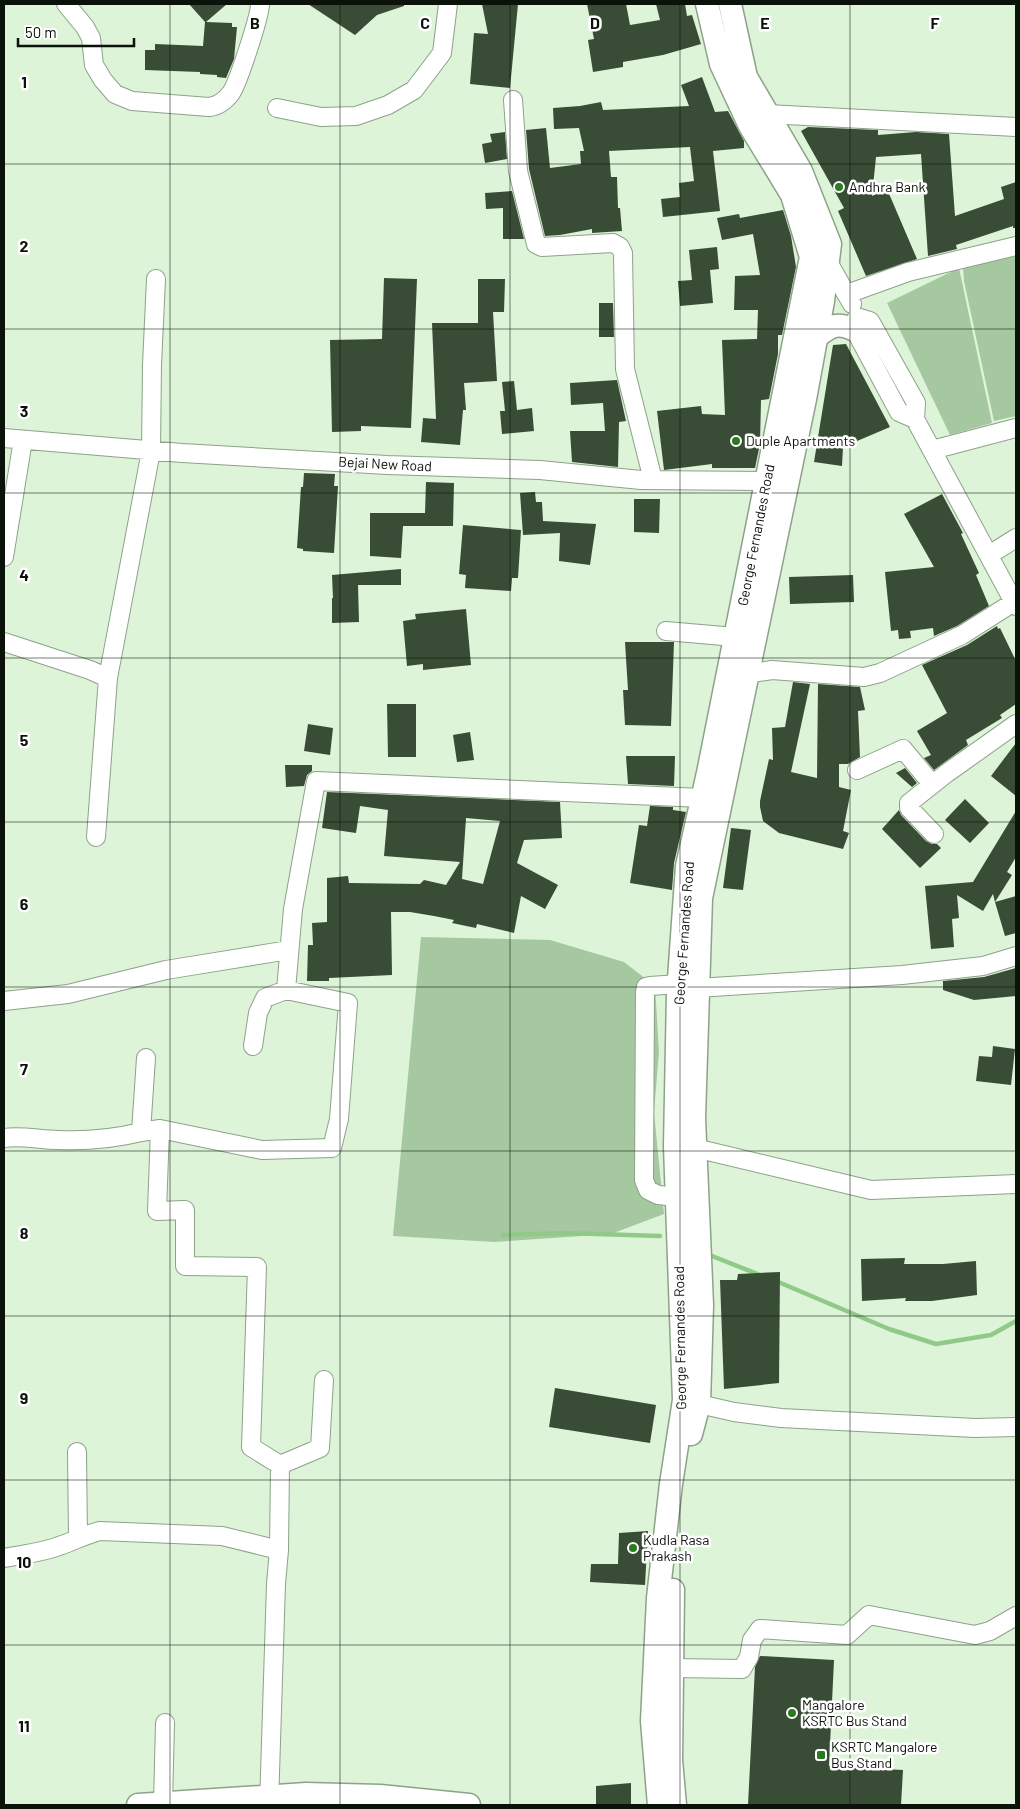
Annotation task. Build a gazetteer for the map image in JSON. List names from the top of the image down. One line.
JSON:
{"streets":{"main road":["George Fernandes Road"],"street":["Bejai New Road"]},"crossings":[["Bejai New Road","George Fernandes Road"]],"places":{"other":["Andhra Bank","Duple Apartments","Kudla Rasa Prakash","Mangalore KSRTC Bus Stand"],"transit":["KSRTC Mangalore Bus Stand"]},"scale_bar":"50 m","grid":{"columns":["B","C","D","E","F"],"rows":["1","2","3","4","5","6","7","8","9","10","11"]}}
